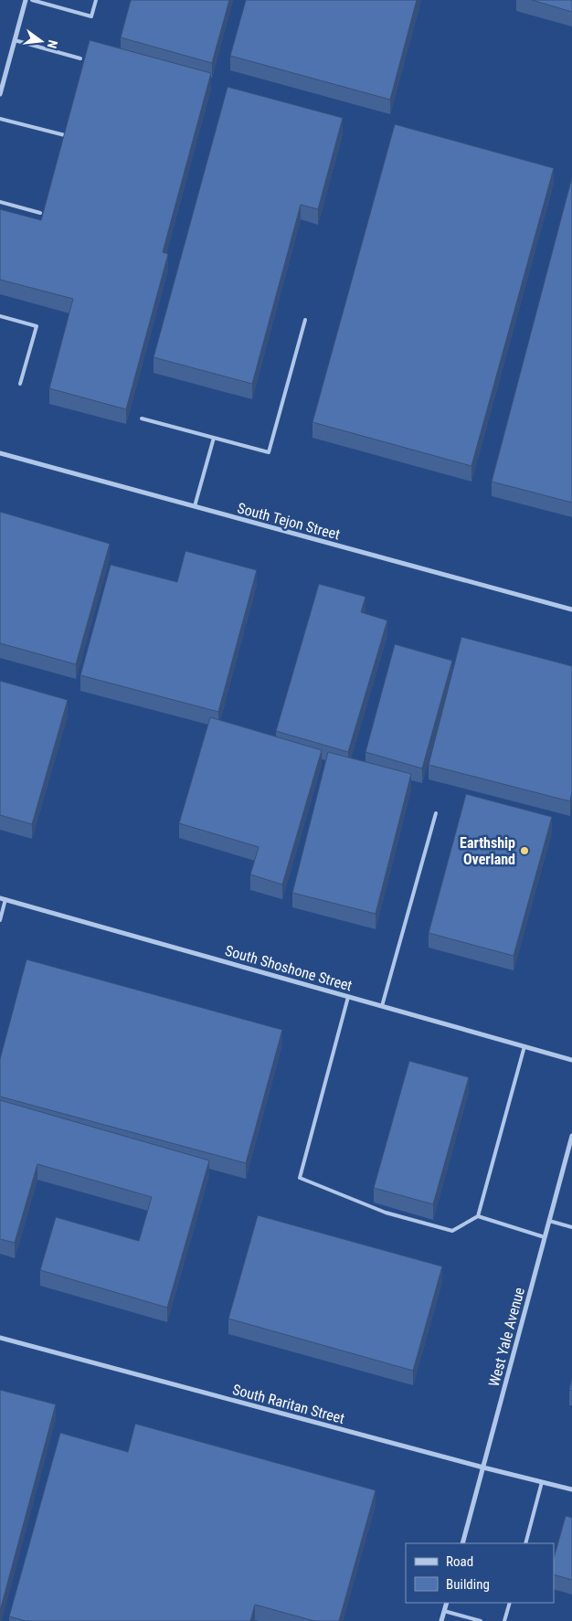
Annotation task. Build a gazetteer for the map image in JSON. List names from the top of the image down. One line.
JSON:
{"streets":{"street":["South Tejon Street","South Shoshone Street","West Yale Avenue","South Raritan Street"]},"crossings":[["West Yale Avenue","South Raritan Street"]],"places":["Earthship Overland"],"legend":["Road","Building"],"north":"right"}
